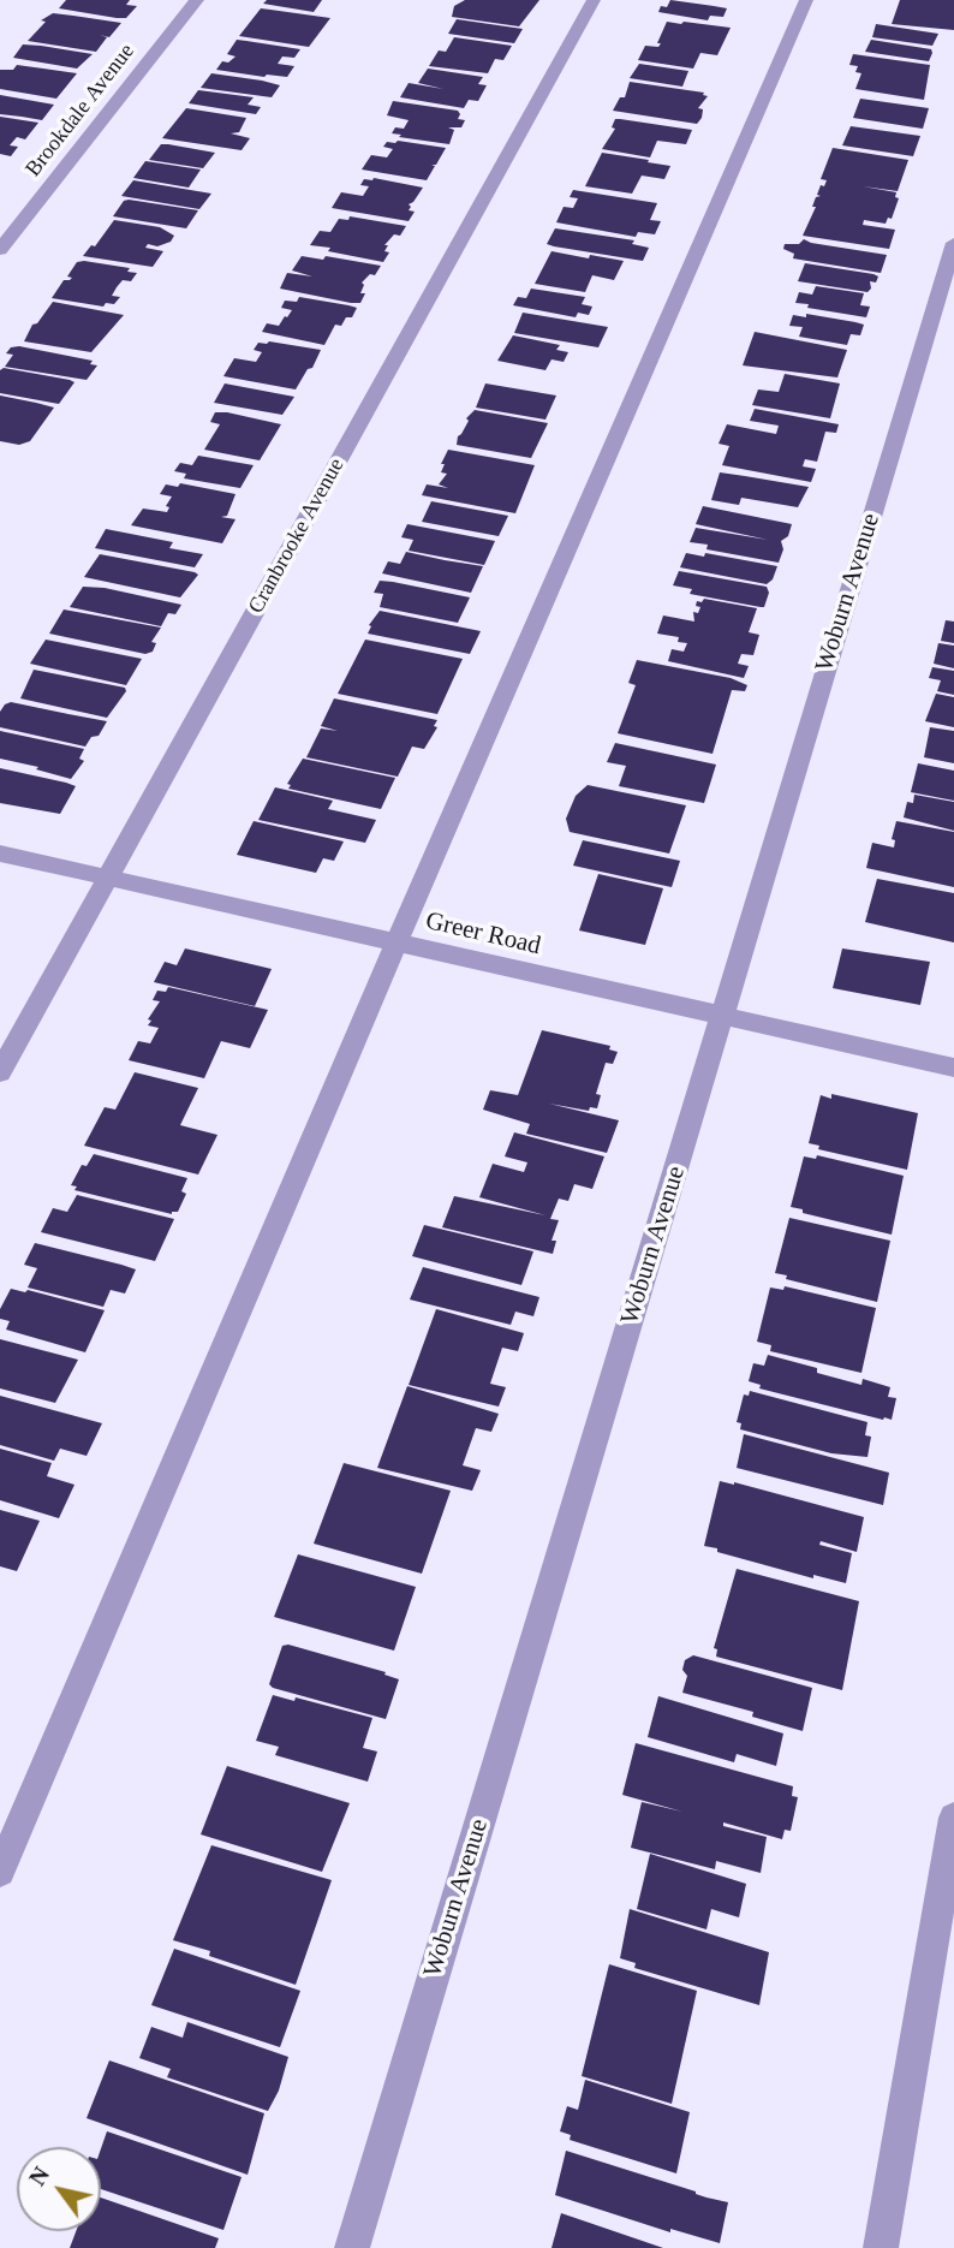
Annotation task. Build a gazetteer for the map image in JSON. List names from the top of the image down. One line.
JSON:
{"streets":{"street":["Brookdale Avenue","Cranbrooke Avenue","Woburn Avenue","Greer Road"]},"crossings":[["Cranbrooke Avenue","Greer Road"],["Woburn Avenue","Greer Road"]],"north":"top left"}
